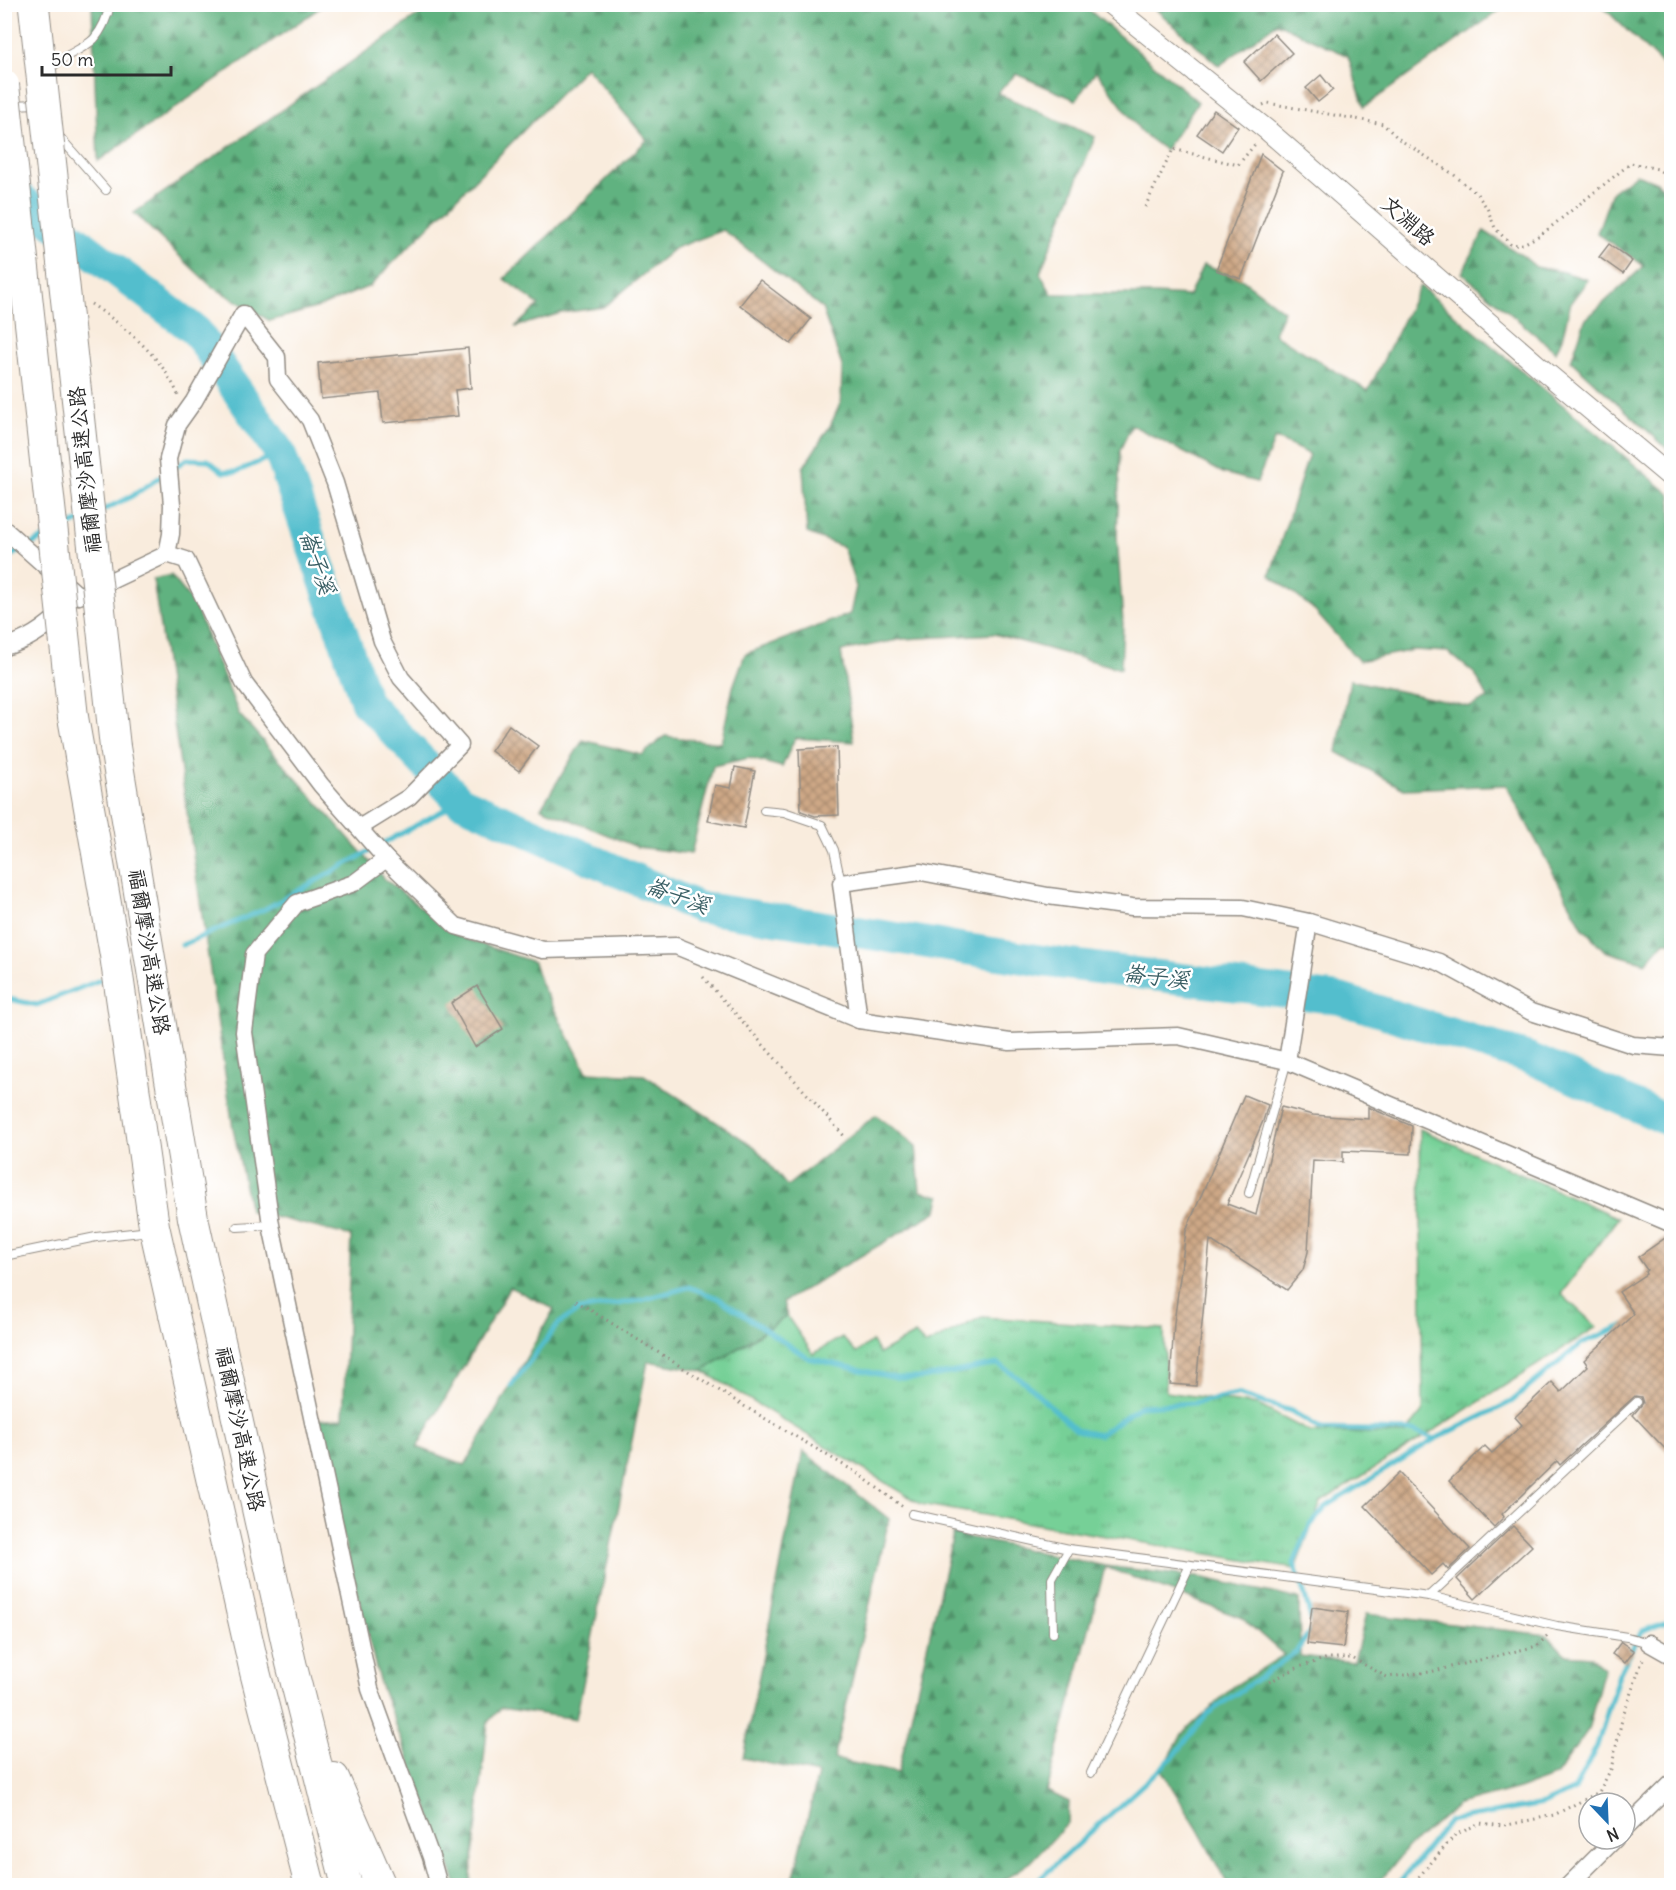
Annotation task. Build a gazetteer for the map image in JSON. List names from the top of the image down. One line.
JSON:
{"streets":{"highway":["福爾摩沙高速公路"],"street":["文淵路"]},"water":["崙子溪"],"scale_bar":"50 m","north":"bottom right"}
